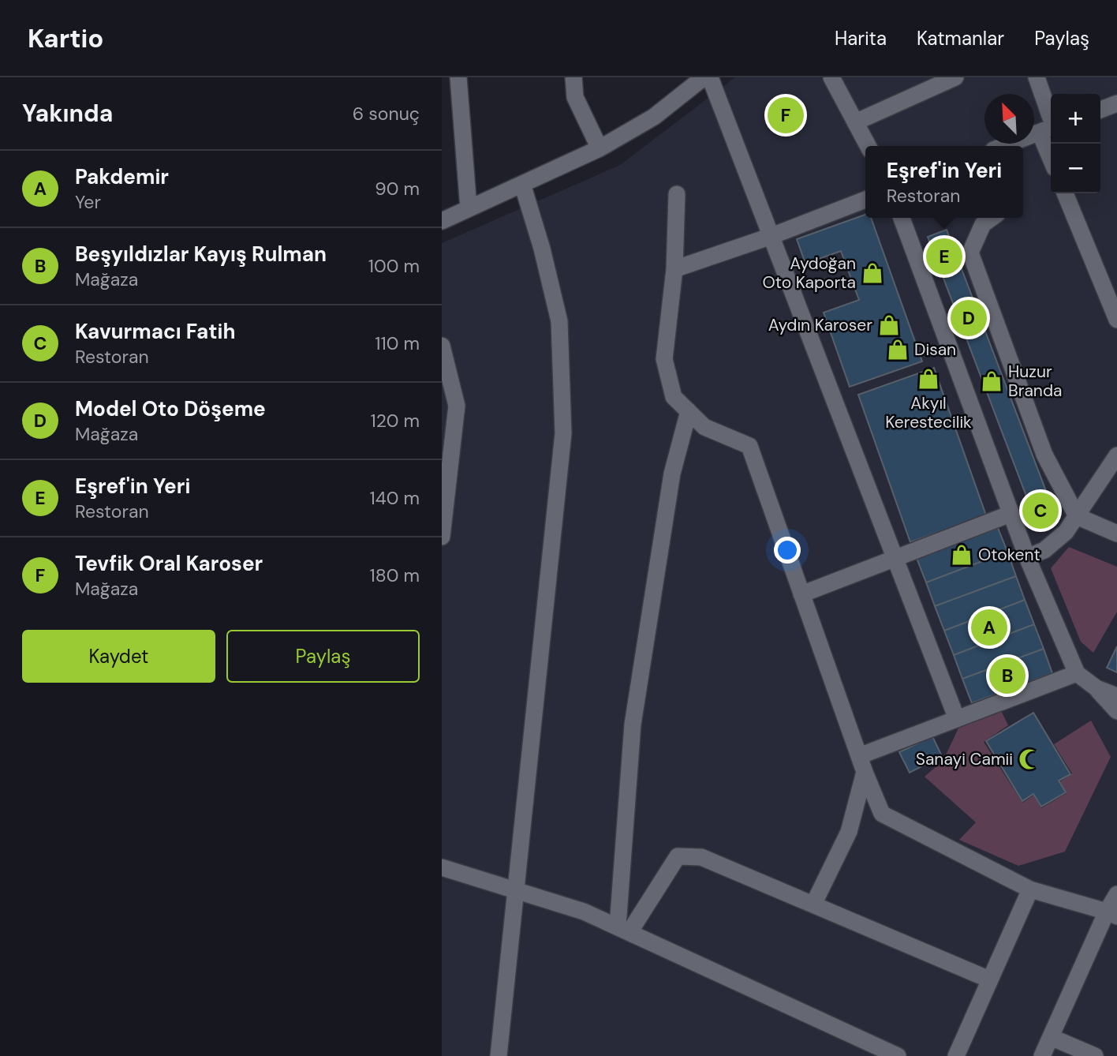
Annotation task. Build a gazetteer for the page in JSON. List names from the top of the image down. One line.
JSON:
{"places":{"shop":["Aydoğan Oto Kaporta","Aydın Karoser","Disan","Akyıl Kerestecilik","Huzur Branda","Otokent"],"mosque":["Sanayi Camii"]},"north":"top left","page":{"header":"Kartio","nav":["Harita","Katmanlar","Paylaş"],"heading":["Yakında","6 sonuç"],"map_buttons":["+","−"],"pins":["F","E","D","C","A","B"],"popup":["Eşref'in Yeri","Restoran"],"list":[{"mark":"A","name":"Pakdemir","note":"Yer","value":"90 m"},{"mark":"B","name":"Beşyıldızlar Kayış Rulman","note":"Mağaza","value":"100 m"},{"mark":"C","name":"Kavurmacı Fatih","note":"Restoran","value":"110 m"},{"mark":"D","name":"Model Oto Döşeme","note":"Mağaza","value":"120 m"},{"mark":"E","name":"Eşref'in Yeri","note":"Restoran","value":"140 m"},{"mark":"F","name":"Tevfik Oral Karoser","note":"Mağaza","value":"180 m"}],"buttons":["Kaydet","Paylaş"]}}
